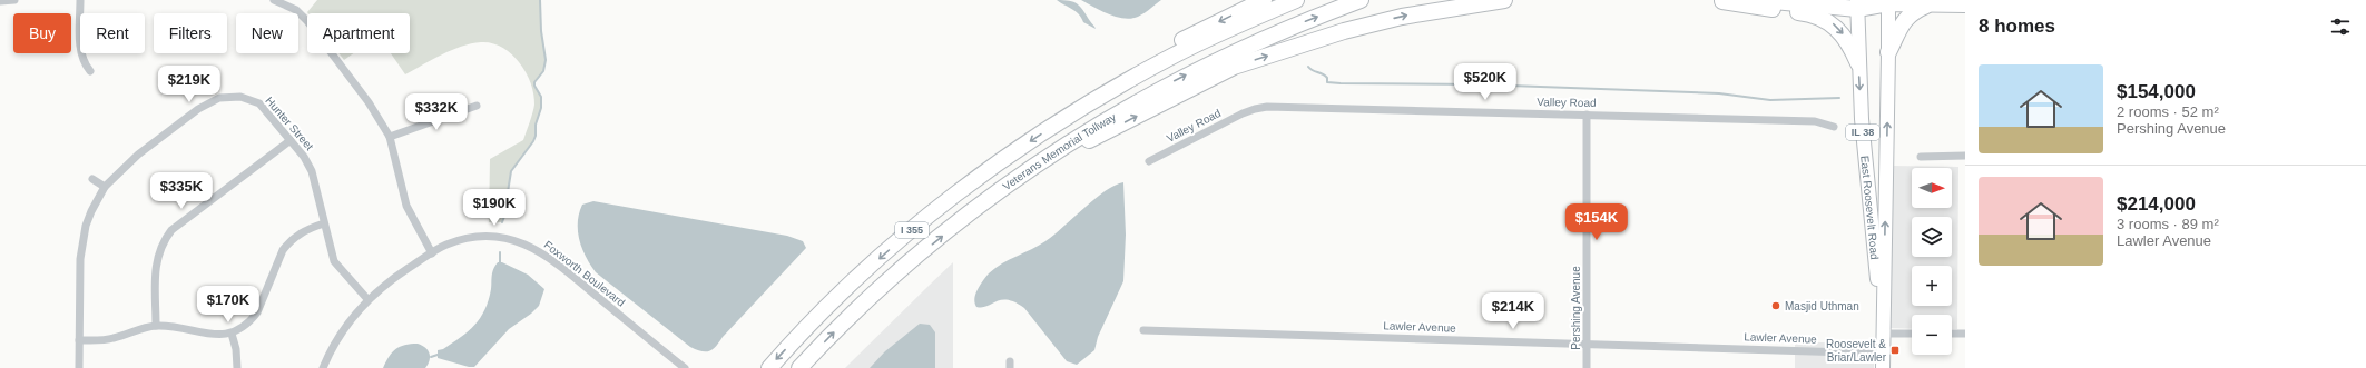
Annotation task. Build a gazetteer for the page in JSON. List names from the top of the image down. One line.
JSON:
{"streets":{"highway":["Veterans Memorial Tollway","I 355"],"main road":["IL 38","East Roosevelt Road"],"street":["Valley Road","Hunter Street","Foxworth Boulevard","Pershing Avenue","Lawler Avenue"]},"crossings":[["Valley Road","Pershing Avenue"],["Hunter Street","Foxworth Boulevard"],["East Roosevelt Road","Lawler Avenue"],["Pershing Avenue","Lawler Avenue"]],"places":{"other":["Masjid Uthman"],"transit":["Roosevelt & Briar/Lawler"]},"north":"right","page":{"heading":"8 homes","chip":["Buy","Rent","Filters","New","Apartment"],"list":[{"name":"$154,000","note":"2 rooms · 52 m² · Pershing Avenue"},{"name":"$214,000","note":"3 rooms · 89 m² · Lawler Avenue"}],"price":["$520K","$219K","$332K","$335K","$190K","$154K","$170K","$214K"],"map_buttons":["+","−"]}}
